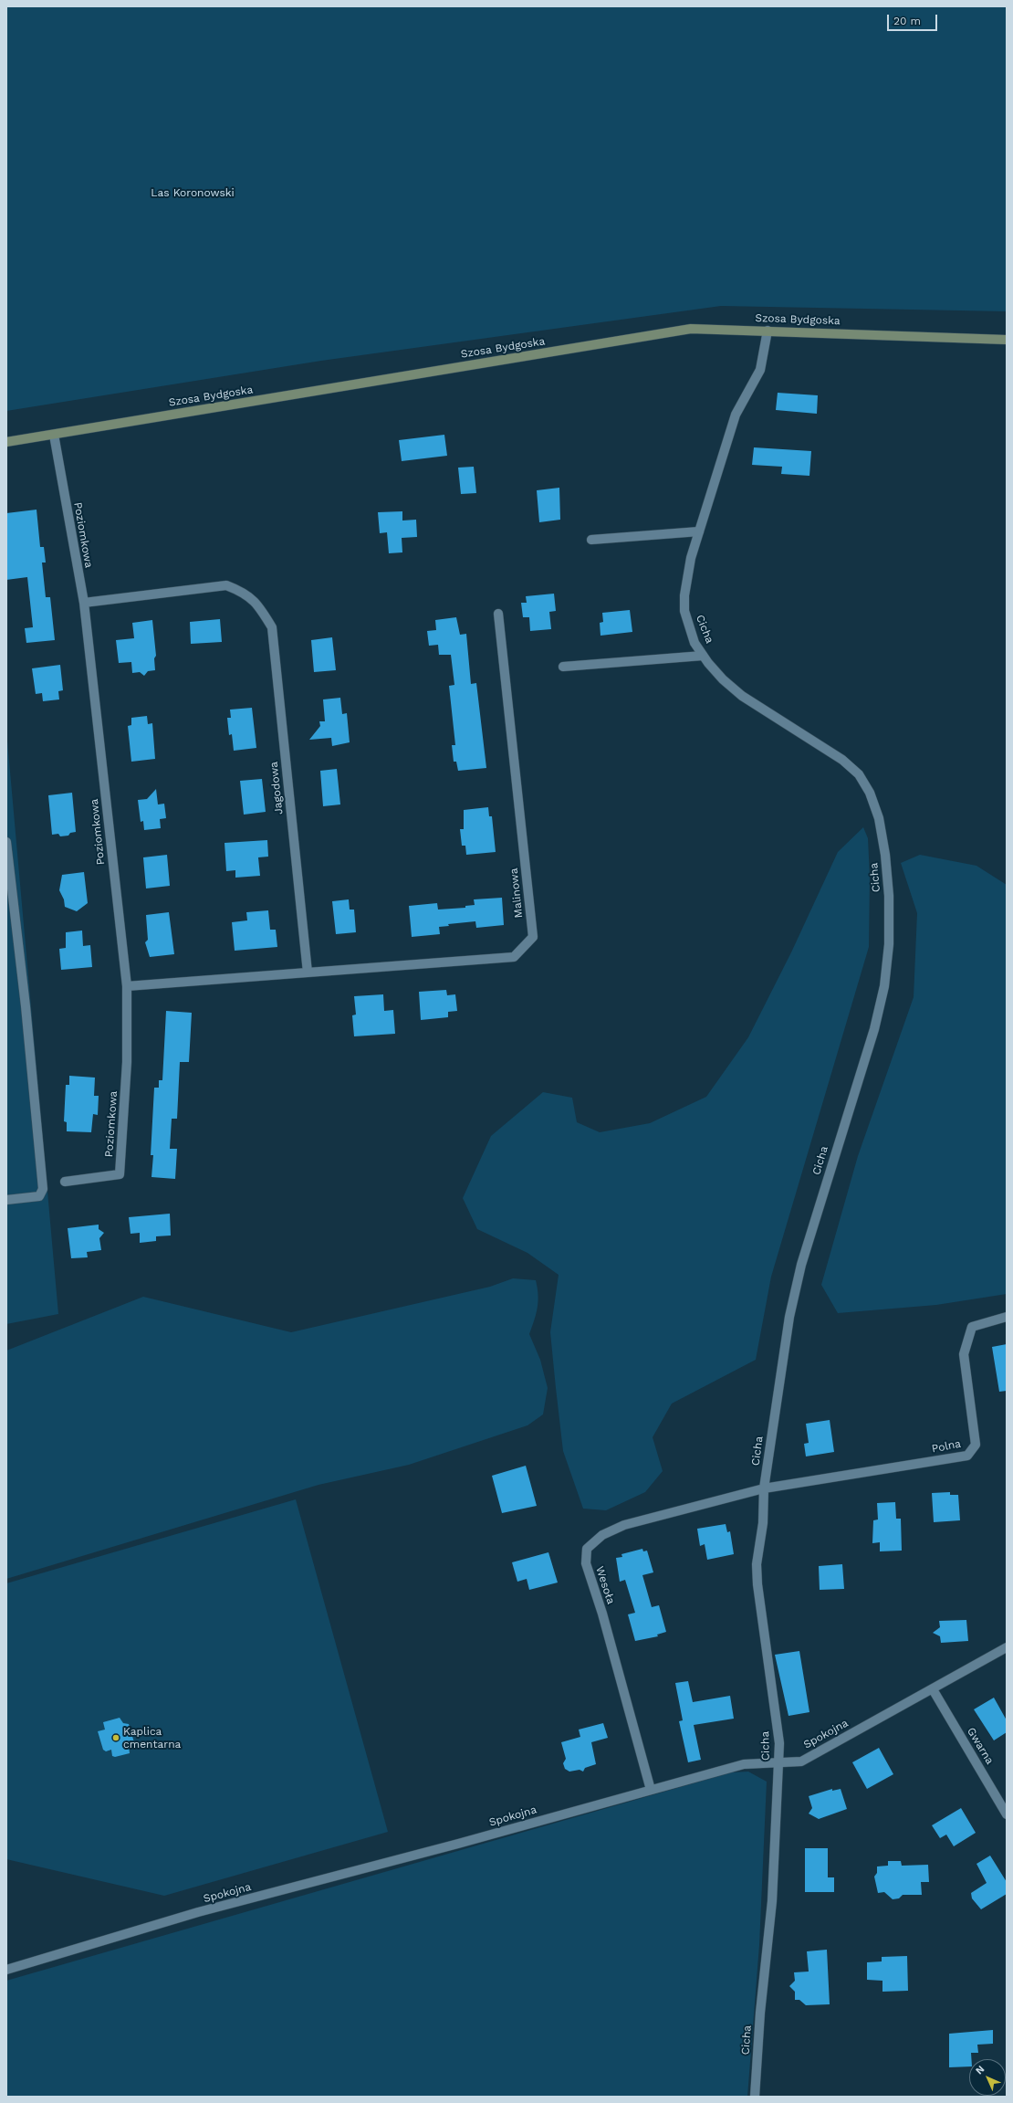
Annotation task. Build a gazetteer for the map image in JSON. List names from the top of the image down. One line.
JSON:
{"streets":{"main road":["Szosa Bydgoska"],"street":["Poziomkowa","Cicha","Jagodowa","Malinowa","Polna","Wesoła","Spokojna","Gwarna"]},"crossings":[["Szosa Bydgoska","Poziomkowa"],["Szosa Bydgoska","Cicha"],["Poziomkowa","Jagodowa"],["Cicha","Polna"],["Cicha","Wesoła"],["Cicha","Spokojna"],["Jagodowa","Malinowa"],["Polna","Wesoła"],["Wesoła","Spokojna"],["Spokojna","Gwarna"]],"parks":["Las Koronowski"],"places":["Kaplica cmentarna"],"scale_bar":"20 m","north":"top left"}
